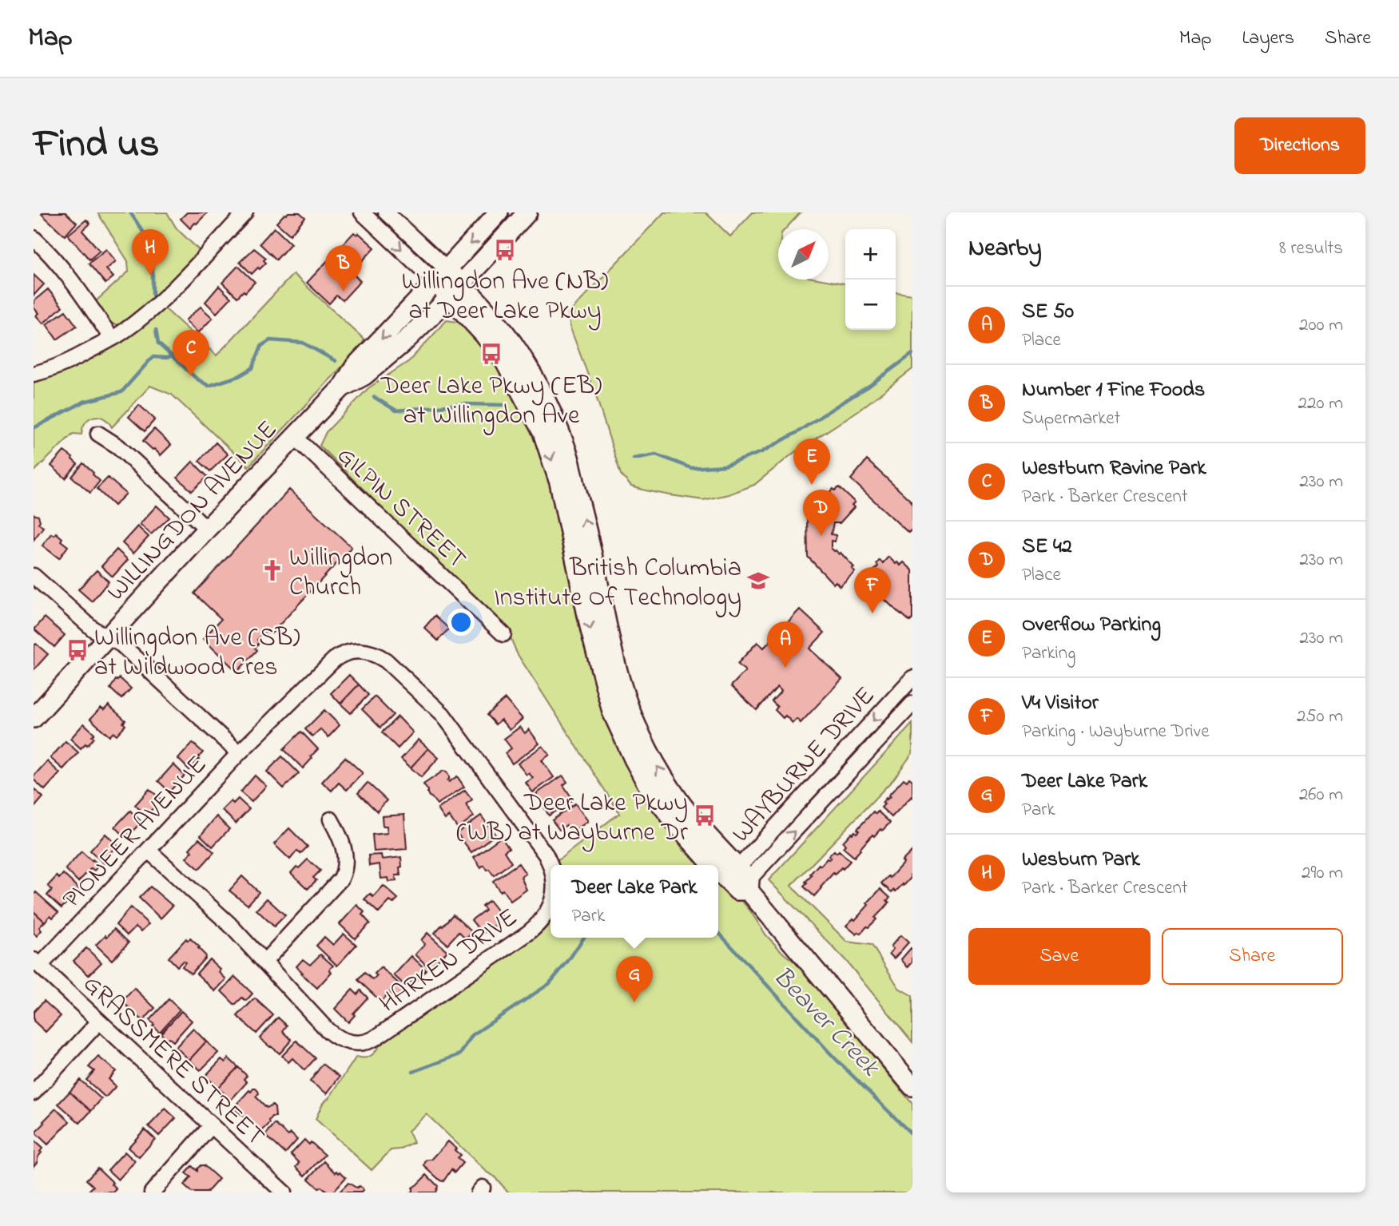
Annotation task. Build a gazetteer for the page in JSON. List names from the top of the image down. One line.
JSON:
{"streets":{"main road":["WILLINGDON AVENUE"],"street":["GILPIN STREET","WAYBURNE DRIVE","PIONEER AVENUE","HARKEN DRIVE","GRASSMERE STREET"]},"crossings":[["GILPIN STREET","WILLINGDON AVENUE"],["PIONEER AVENUE","HARKEN DRIVE"],["PIONEER AVENUE","GRASSMERE STREET"]],"water":["Beaver Creek"],"places":{"bus stop":["Willingdon Ave (NB) at Deer Lake Pkwy","Deer Lake Pkwy (EB) at Willingdon Ave","Willingdon Ave (SB) at Wildwood Cres","Deer Lake Pkwy (WB) at Wayburne Dr"],"church":["Willingdon Church"],"school or university":["British Columbia Institute Of Technology"]},"north":"top right","page":{"header":"Map","nav":["Map","Layers","Share"],"title":"Find us","buttons":["Directions",["Save","Share"]],"heading":["Nearby","8 results"],"map_buttons":["+","−"],"pins":["H","B","C","E","D","F","A","G"],"list":[{"mark":"A","name":"SE 50","note":"Place","value":"200 m"},{"mark":"B","name":"Number 1 Fine Foods","note":"Supermarket","value":"220 m"},{"mark":"C","name":"Westburn Ravine Park","note":"Park · Barker Crescent","value":"230 m"},{"mark":"D","name":"SE 42","note":"Place","value":"230 m"},{"mark":"E","name":"Overflow Parking","note":"Parking","value":"230 m"},{"mark":"F","name":"V4 Visitor","note":"Parking · Wayburne Drive","value":"250 m"},{"mark":"G","name":"Deer Lake Park","note":"Park","value":"260 m"},{"mark":"H","name":"Wesburn Park","note":"Park · Barker Crescent","value":"290 m"}],"popup":["Deer Lake Park","Park"]}}
